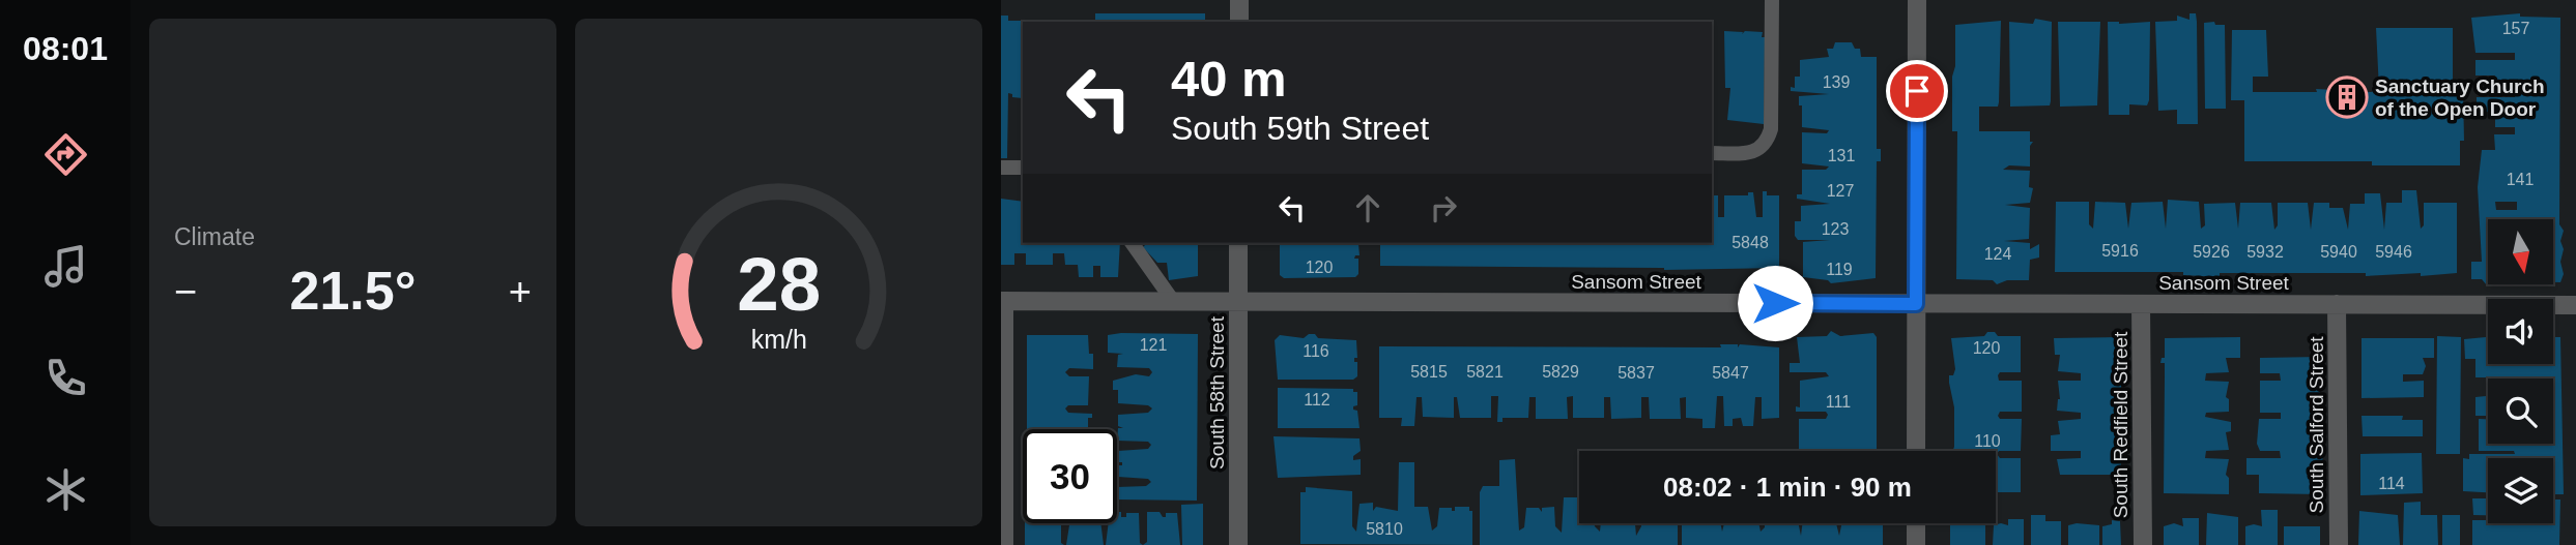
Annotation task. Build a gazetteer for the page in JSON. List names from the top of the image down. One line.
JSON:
{"streets":{"street":["Sansom Street","South 58th Street","South Redfield Street","South Salford Street"]},"crossings":[["Sansom Street","South 58th Street"],["Sansom Street","South Redfield Street"],["Sansom Street","South Salford Street"]],"places":{"building":["Sanctuary Church of the Open Door"]},"house_numbers":["157","139","131","141","127","123","5848","5916","5926","5932","5940","5946","124","120","119","121","120","116","5815","5821","5829","5837","5847","112","111","110","114","5810"],"north":"bottom","page":{"tabs":"08:01","tile":"Climate","turn":["40 m","South 59th Street"],"heat":["−","21.5°","+"],"limit":"30","trip":"08:02 · 1 min · 90 m","gauge":["28","km/h"]}}
